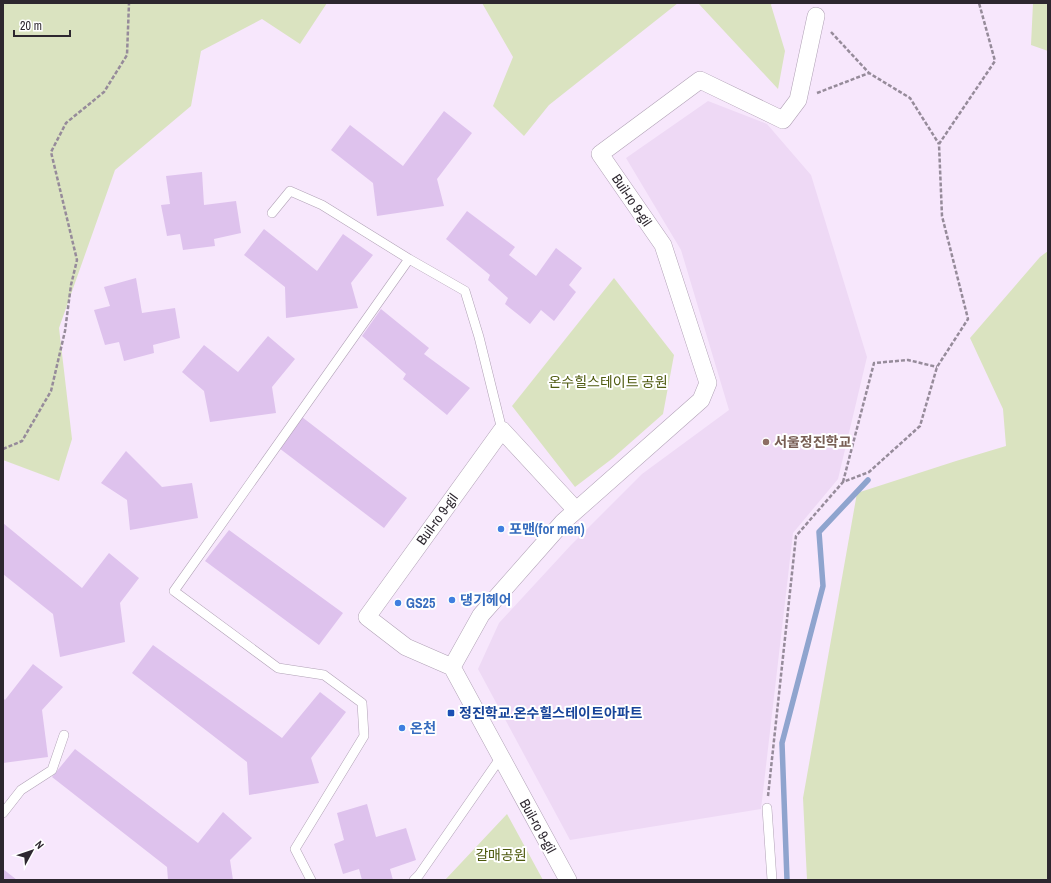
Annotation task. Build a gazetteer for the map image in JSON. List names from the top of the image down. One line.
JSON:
{"streets":{"street":["Buil-ro 9-gil"]},"parks":["온수힐스테이트 공원","갈매공원"],"places":{"other":["서울정진학교","포맨(for men)","댕기헤어","GS25","온천"],"transit":["정진학교.온수힐스테이트아파트"]},"scale_bar":"20 m","north":"top right"}
